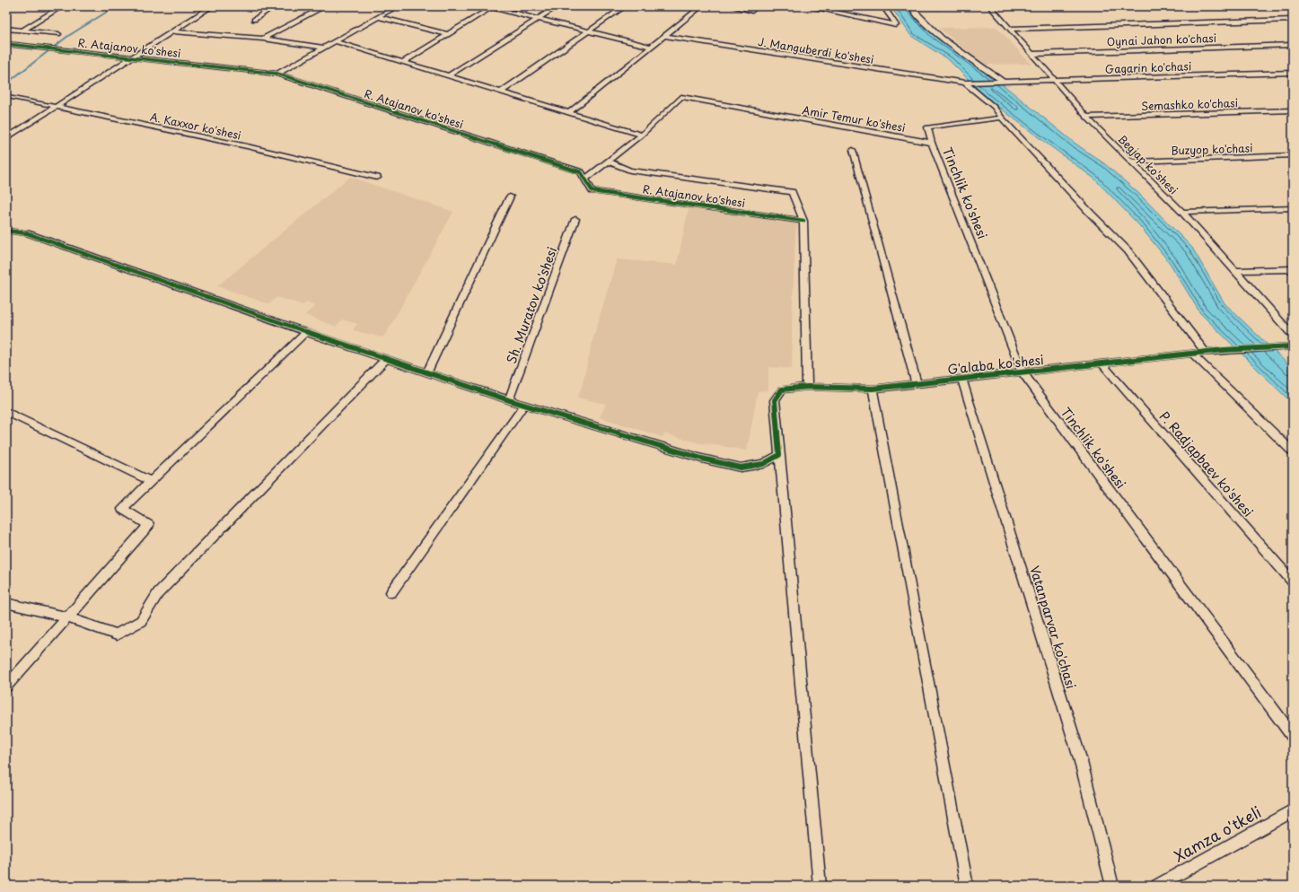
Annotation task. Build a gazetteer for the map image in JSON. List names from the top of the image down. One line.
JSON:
{"streets":{"street":["Oynai Jahon ko'chasi","R. Atajanov ko'shesi","J. Manguberdi ko'shesi","Gagarin ko'chasi","Semashko ko'chasi","Amir Temur ko'shesi","A. Kaxxor ko'shesi","Buzyop ko'chasi","Begjap ko'shesi","Tinchlik ko'shesi","Sh. Muratov ko'shesi","G'alaba ko'shesi","P. Radjapbaev ko'shesi","Vatanparvar ko'chasi","Xamza o'tkeli"]},"crossings":[["Oynai Jahon ko'chasi","Begjap ko'shesi"],["J. Manguberdi ko'shesi","Gagarin ko'chasi"],["Gagarin ko'chasi","Begjap ko'shesi"],["Semashko ko'chasi","Begjap ko'shesi"],["Amir Temur ko'shesi","Tinchlik ko'shesi"],["Buzyop ko'chasi","Begjap ko'shesi"],["Tinchlik ko'shesi","G'alaba ko'shesi"],["G'alaba ko'shesi","P. Radjapbaev ko'shesi"],["G'alaba ko'shesi","Vatanparvar ko'chasi"]]}
